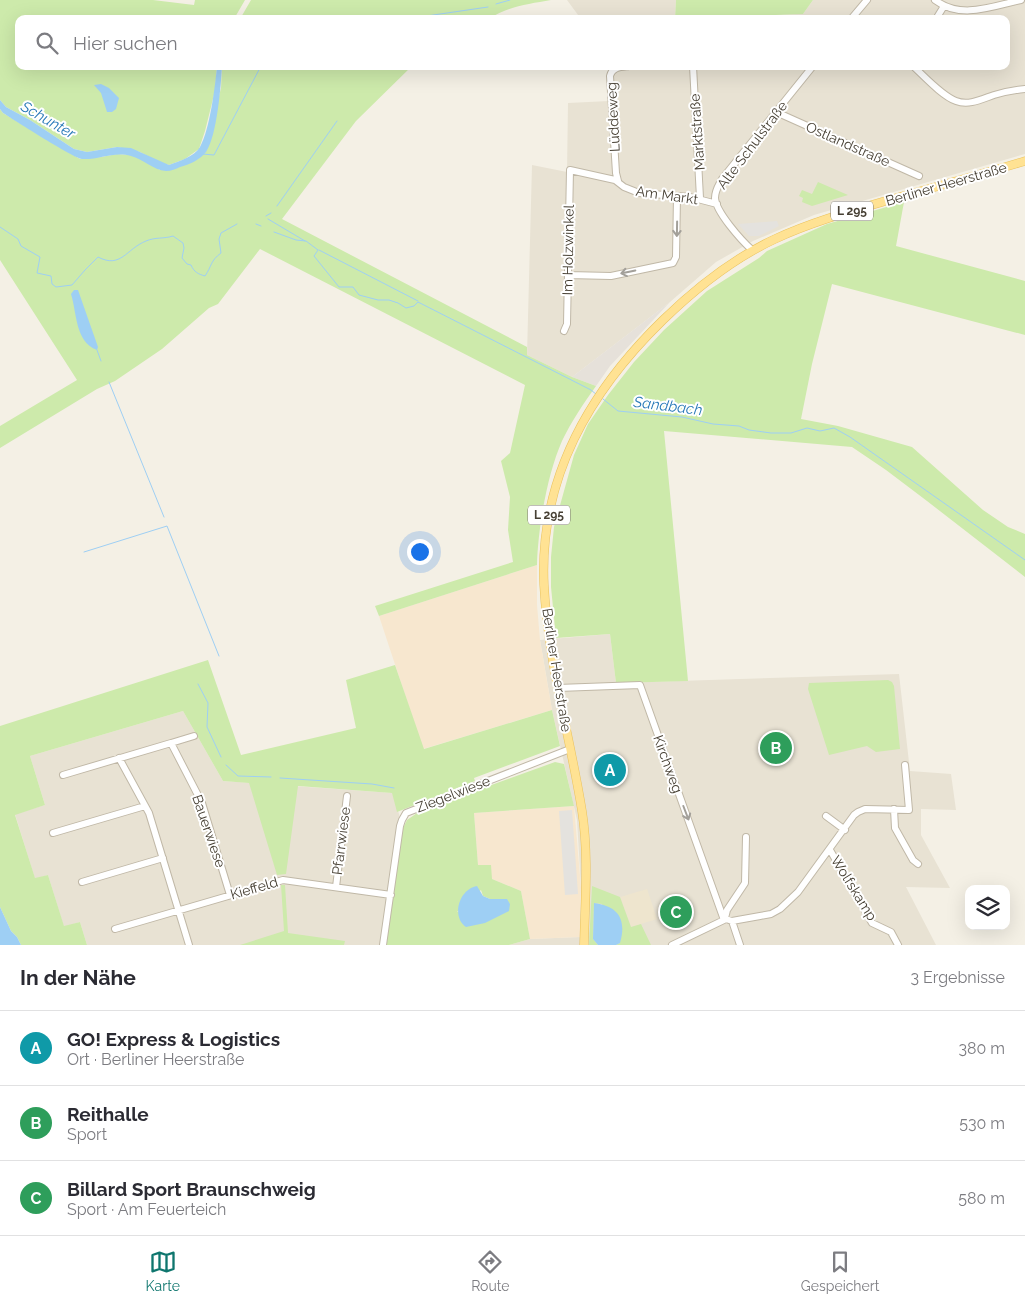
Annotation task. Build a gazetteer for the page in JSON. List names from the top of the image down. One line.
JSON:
{"streets":{"main road":["Berliner Heerstraße","L 295"],"street":["Lüddeweg","Marktstraße","Ostlandstraße","Alte Schulstraße","Am Markt","Im Holzwinkel","Kirchweg","Ziegelwiese","Bauerwiese","Pfarrwiese","Kieffeld","Wolfskamp"]},"crossings":[["Lüddeweg","Am Markt"],["Marktstraße","Am Markt"],["Ostlandstraße","Alte Schulstraße"],["Alte Schulstraße","Berliner Heerstraße"],["Alte Schulstraße","Am Markt"],["Berliner Heerstraße","Kirchweg"],["Berliner Heerstraße","Ziegelwiese"],["Am Markt","Im Holzwinkel"],["Ziegelwiese","Kieffeld"],["Bauerwiese","Kieffeld"],["Pfarrwiese","Kieffeld"]],"one_way":["Kirchweg"],"water":["Schunter","Sandbach"],"page":{"search":"Hier suchen","pins":["B","A","C"],"heading":["In der Nähe","3 Ergebnisse"],"list":[{"mark":"A","name":"GO! Express & Logistics","note":"Ort · Berliner Heerstraße","value":"380 m"},{"mark":"B","name":"Reithalle","note":"Sport","value":"530 m"},{"mark":"C","name":"Billard Sport Braunschweig","note":"Sport · Am Feuerteich","value":"580 m"}],"nav":["Karte","Route","Gespeichert"]}}
